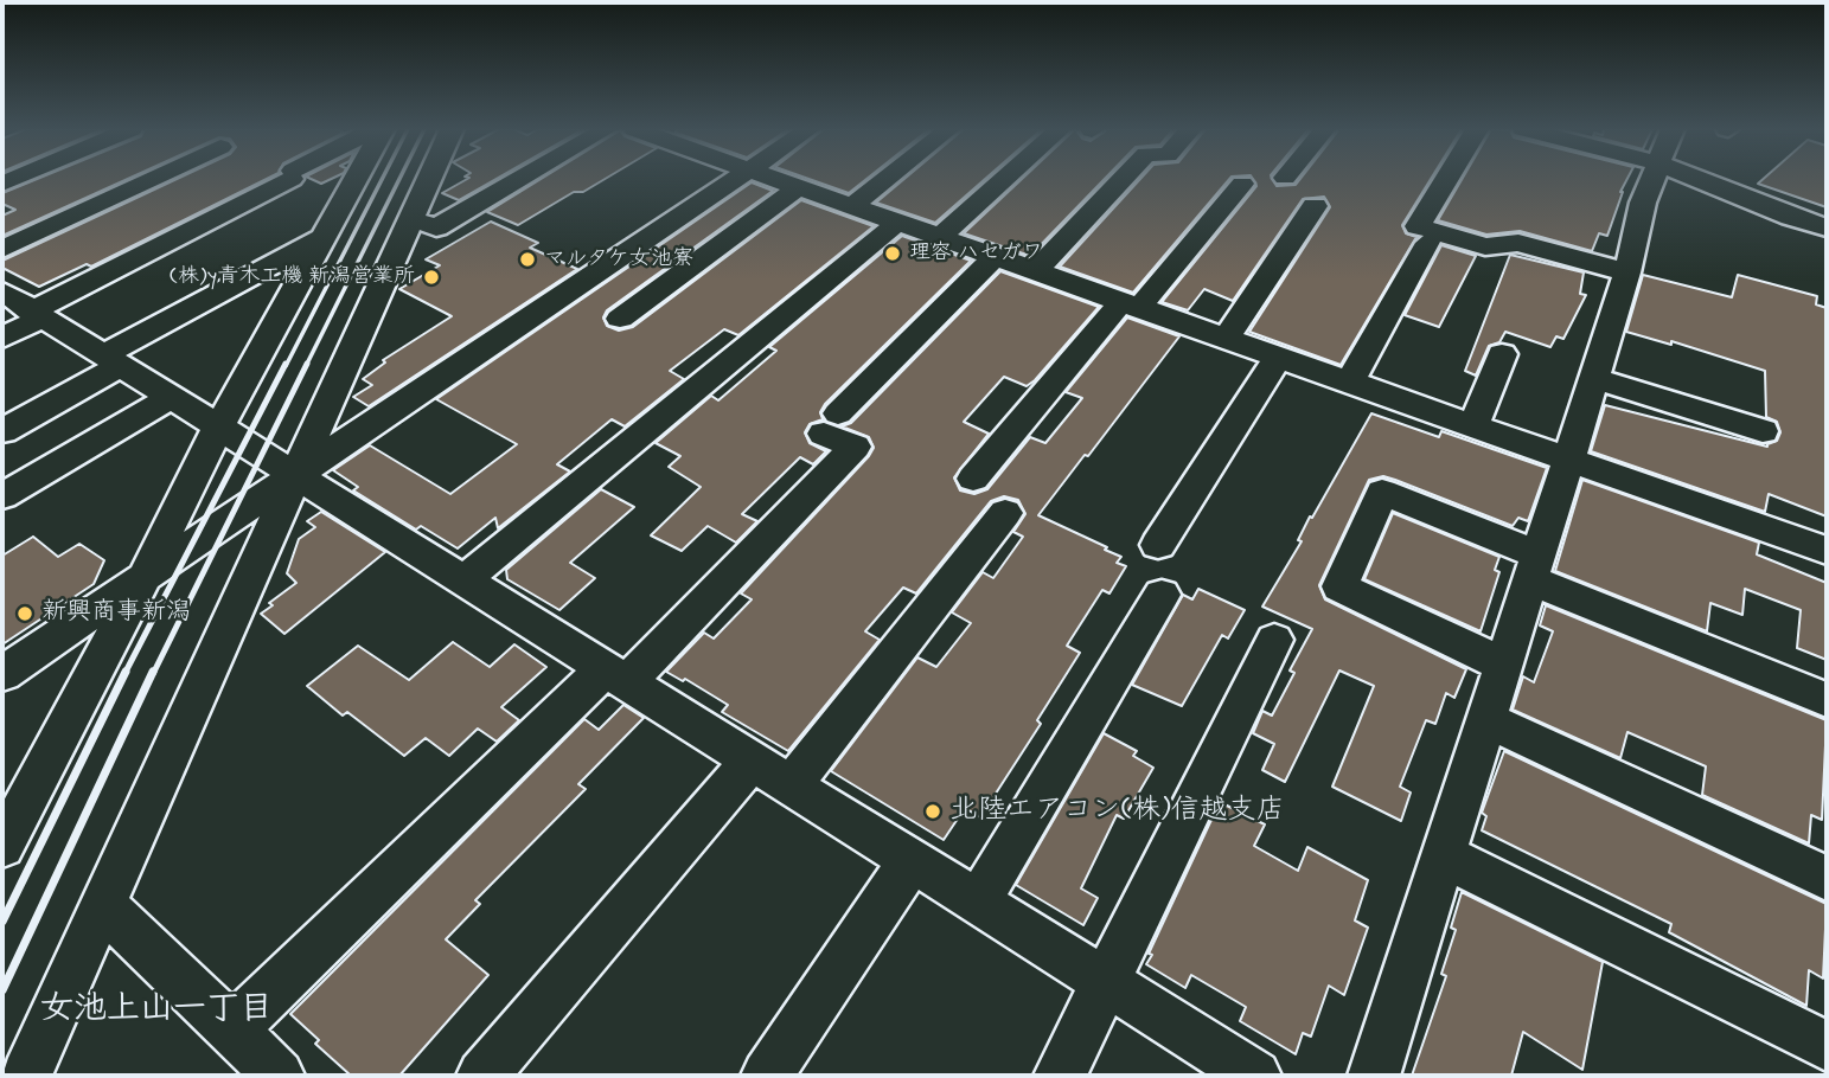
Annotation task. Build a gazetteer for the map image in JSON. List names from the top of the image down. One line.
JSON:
{"districts":["女池上山一丁目"],"places":["理容 ハセガワ","マルタケ女池寮","(株)y青木工機 新潟営業所","新興商事新潟","北陸エアコン(株)信越支店"]}
